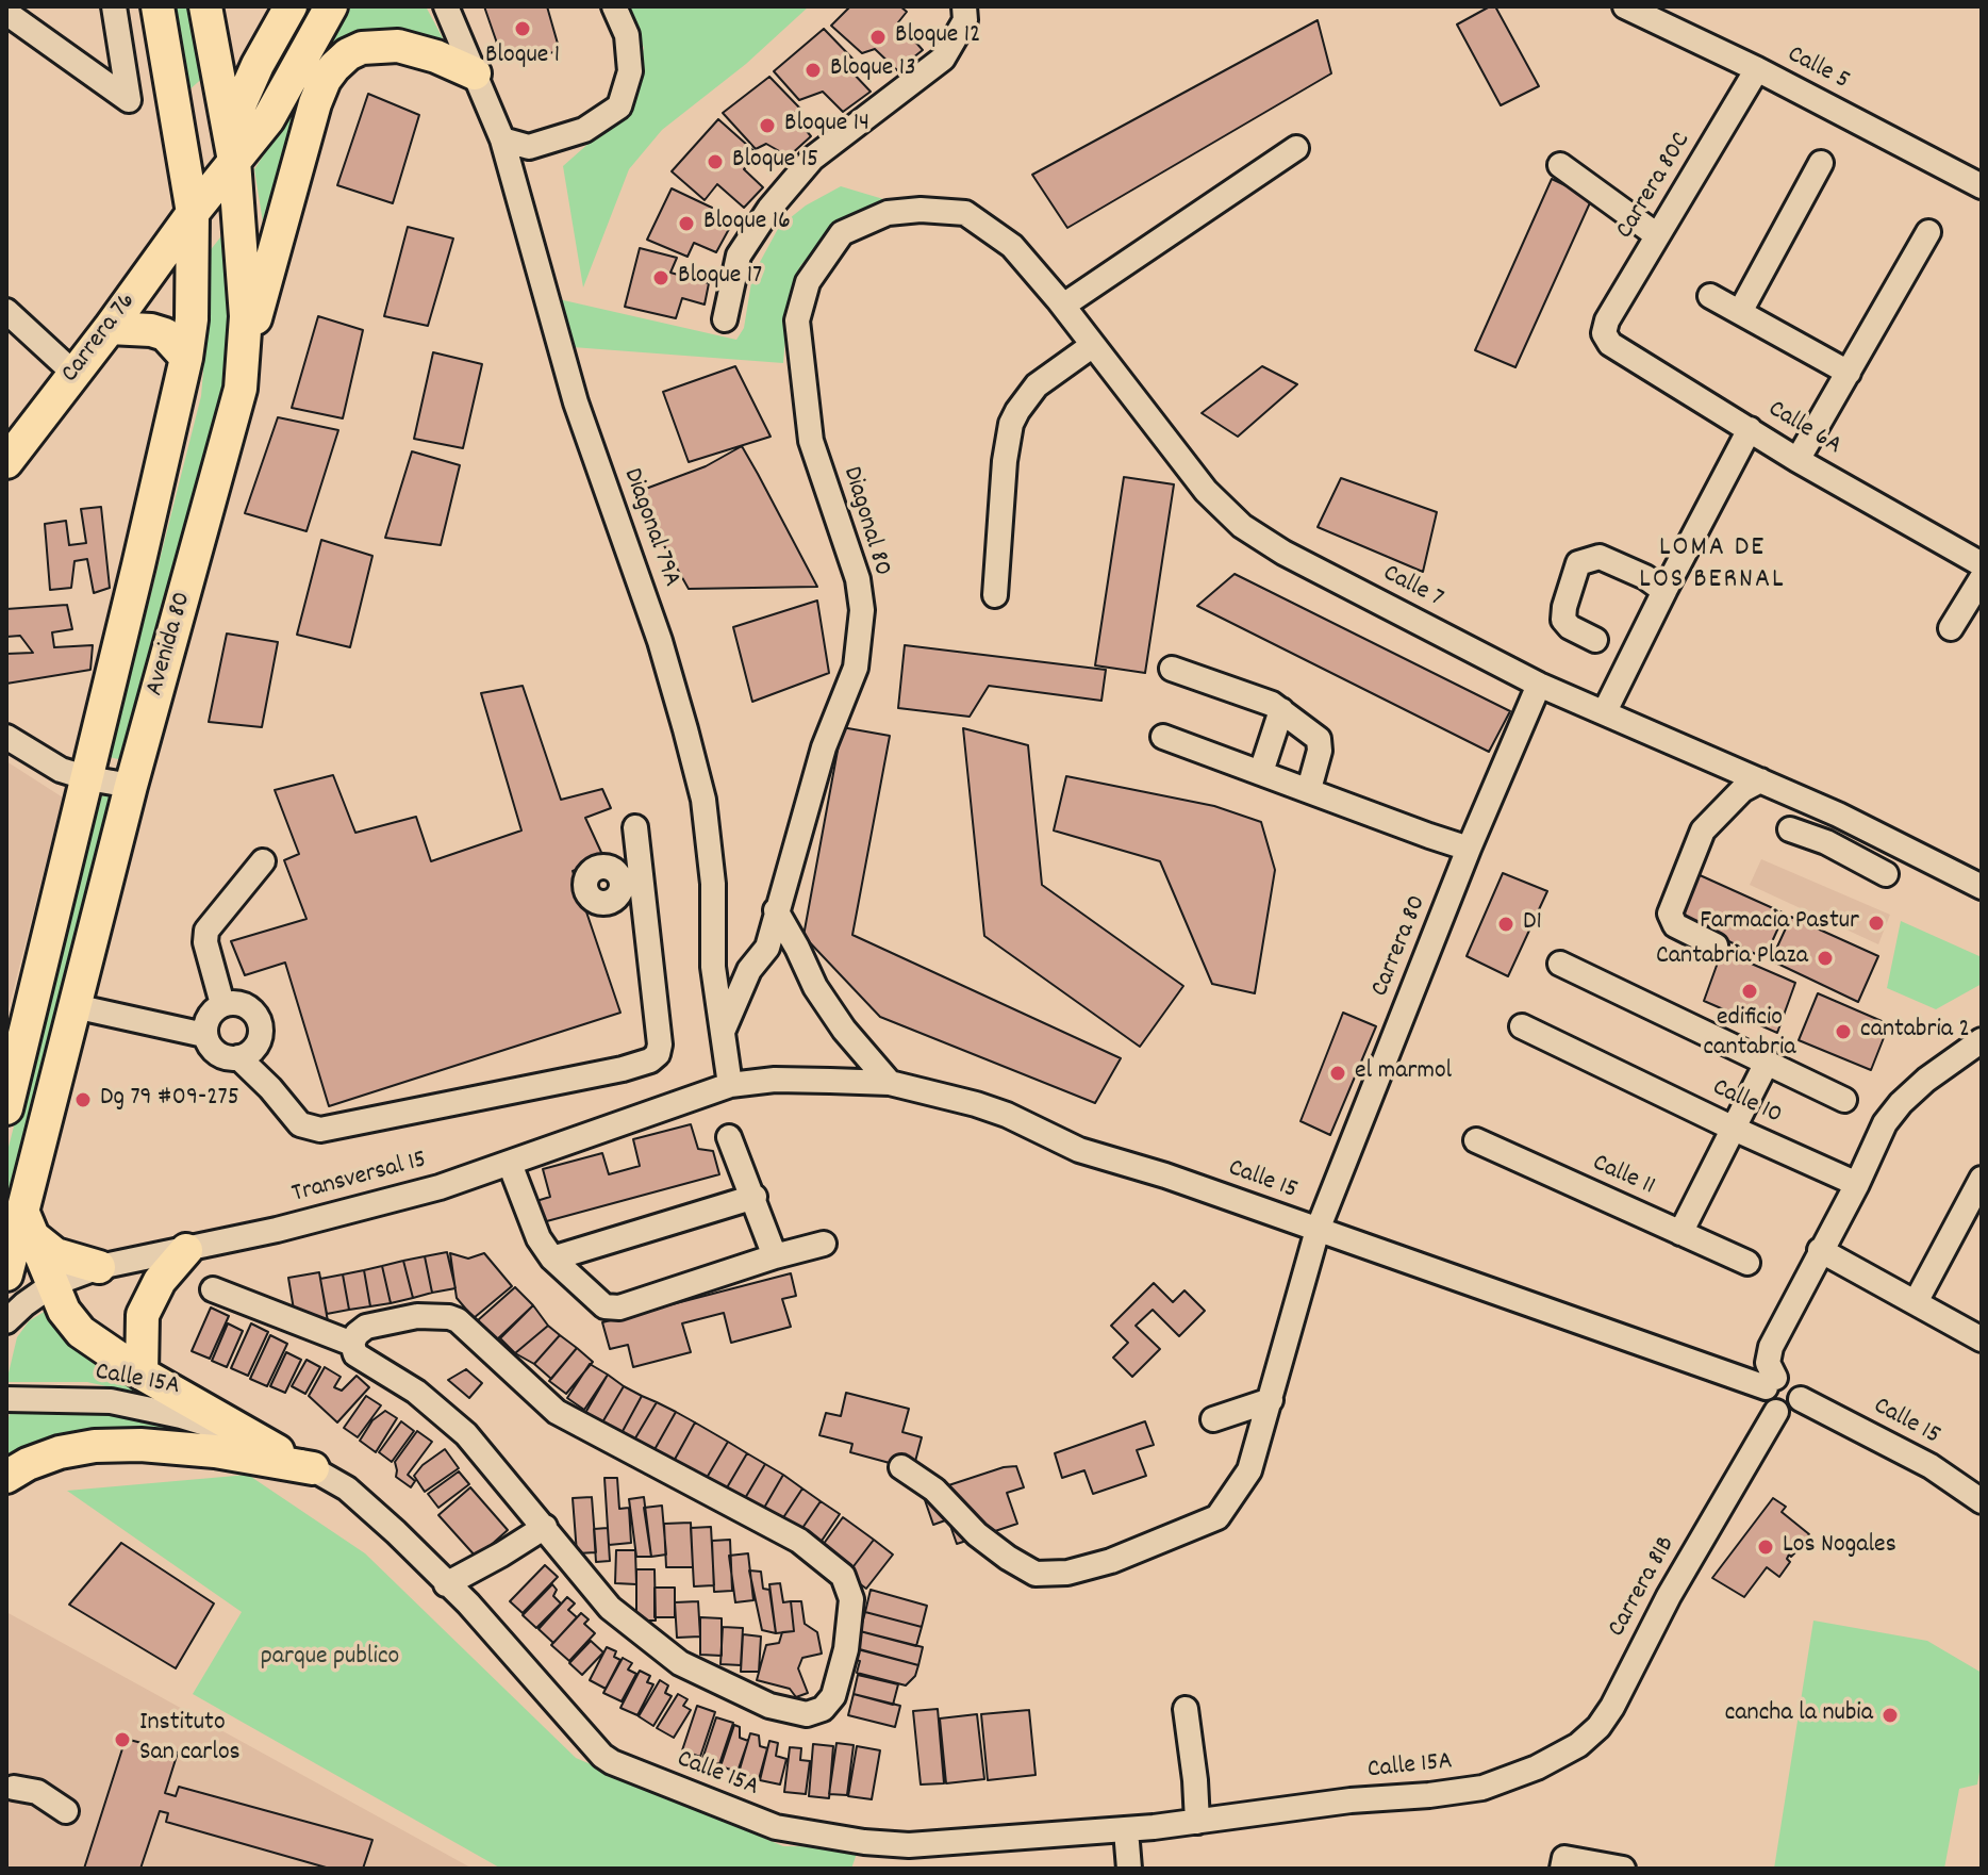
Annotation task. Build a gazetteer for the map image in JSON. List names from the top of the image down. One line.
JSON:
{"streets":{"main road":["Carrera 76","Avenida 80"],"street":["Calle 5","Carrera 80C","Calle 6A","Diagonal 80","Diagonal 79A","Calle 7","Carrera 80","Calle 10","Calle 11","Transversal 15","Calle 15","Calle 15A","Carrera 81B"]},"crossings":[["Calle 5","Carrera 80C"],["Carrera 80C","Calle 6A"],["Carrera 76","Avenida 80"],["Diagonal 80","Diagonal 79A"],["Diagonal 80","Calle 7"],["Diagonal 79A","Transversal 15"],["Diagonal 79A","Calle 15"],["Calle 7","Carrera 80"],["Carrera 80","Calle 15"],["Transversal 15","Calle 15"],["Calle 15","Carrera 81B"],["Calle 15A","Carrera 81B"]],"districts":["LOMA DE LOS BERNAL"],"parks":["parque publico"],"places":["Bloque 1","Bloque 12","Bloque 13","Bloque 14","Bloque 15","Bloque 16","Bloque 17","Farmacia Pastur","D1","Cantabria Plaza","edificio cantabria","cantabria 2","el marmol","Dg 79 #09-275","Los Nogales","cancha la nubia","Instituto San carlos"]}
